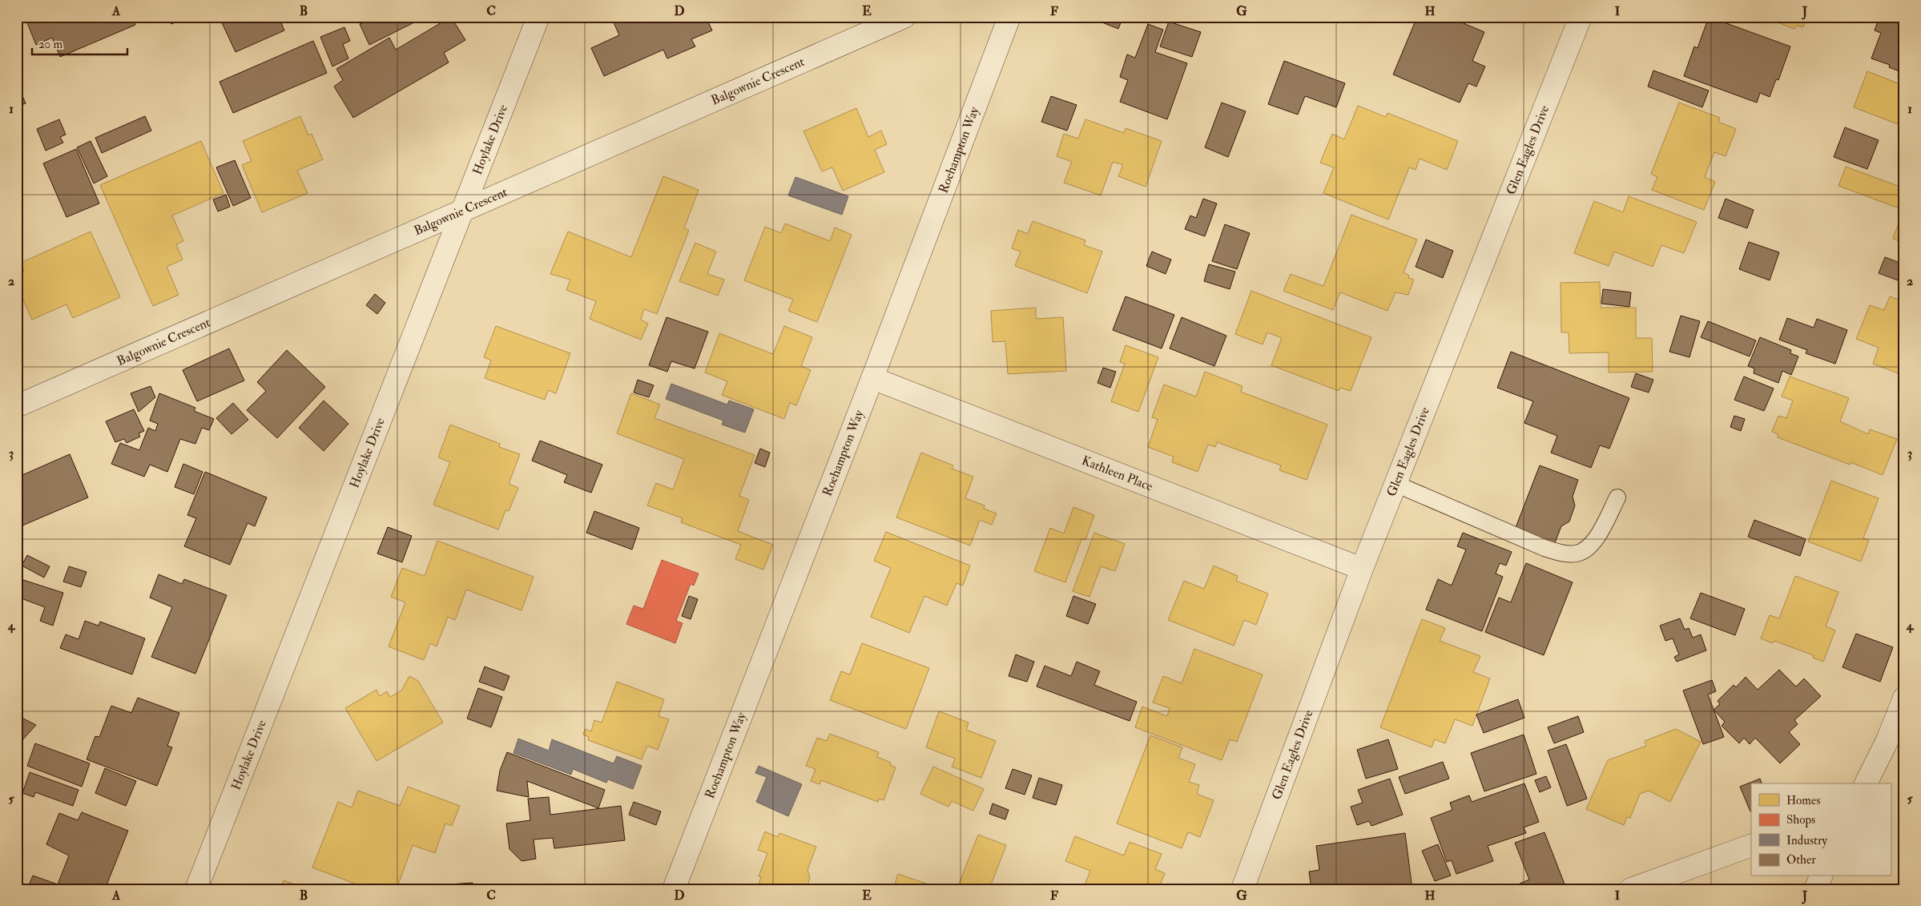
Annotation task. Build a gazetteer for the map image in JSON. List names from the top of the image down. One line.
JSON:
{"streets":{"street":["Balgownie Crescent","Hoylake Drive","Glen Eagles Drive","Roehampton Way","Kathleen Place"]},"crossings":[["Balgownie Crescent","Hoylake Drive"],["Glen Eagles Drive","Kathleen Place"],["Roehampton Way","Kathleen Place"]],"legend":["Homes","Shops","Industry","Other"],"scale_bar":"20 m","grid":{"columns":["A","B","C","D","E","F","G","H","I","J"],"rows":["1","2","3","4","5"]}}
